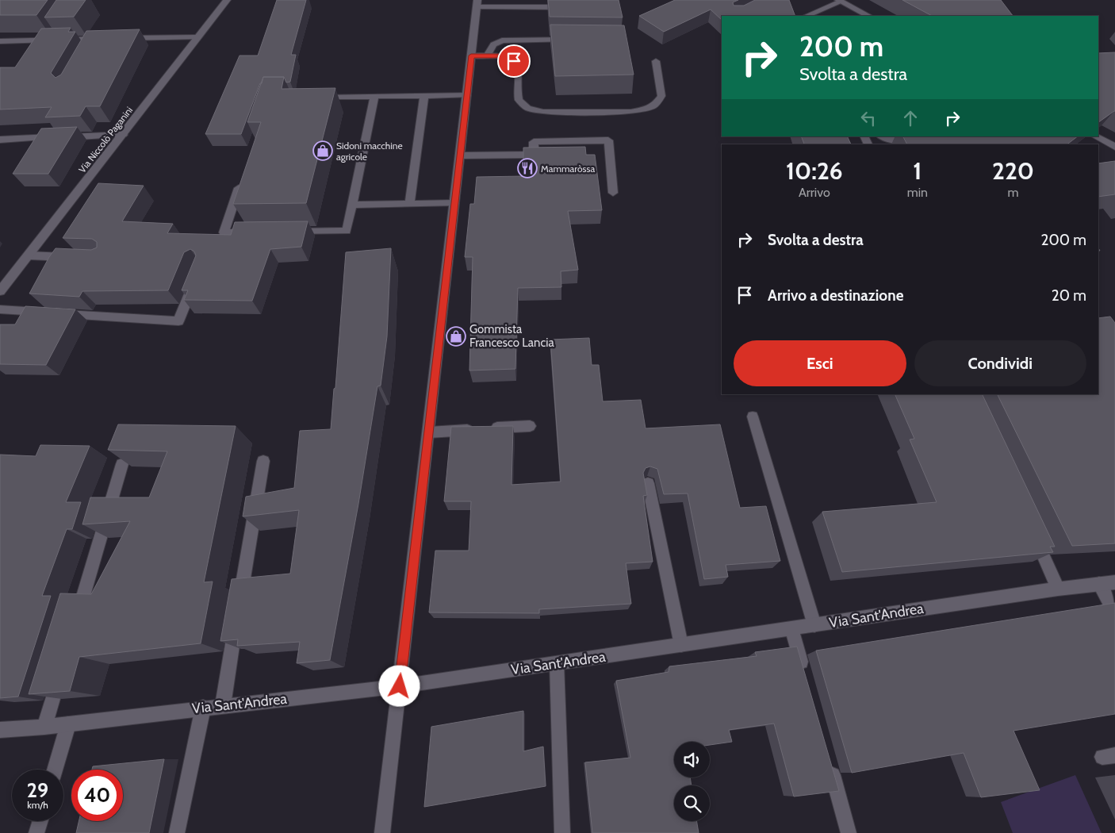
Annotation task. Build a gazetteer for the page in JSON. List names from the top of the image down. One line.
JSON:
{"streets":{"street":["Via Niccolò Paganini","Via Sant'Andrea"]},"places":{"shop":["Sidoni macchine agricole","Gommista Francesco Lancia"],"restaurant":["Mammaròssa"]},"page":{"turn":["200 m","Svolta a destra"],"eta":["10:26","Arrivo","1","min","220","m"],"list":[{"name":"Svolta a destra","value":"200 m"},{"name":"Arrivo a destinazione","value":"20 m"}],"buttons":["Esci","Condividi"],"speed":"29 km/h","limit":"40"}}
